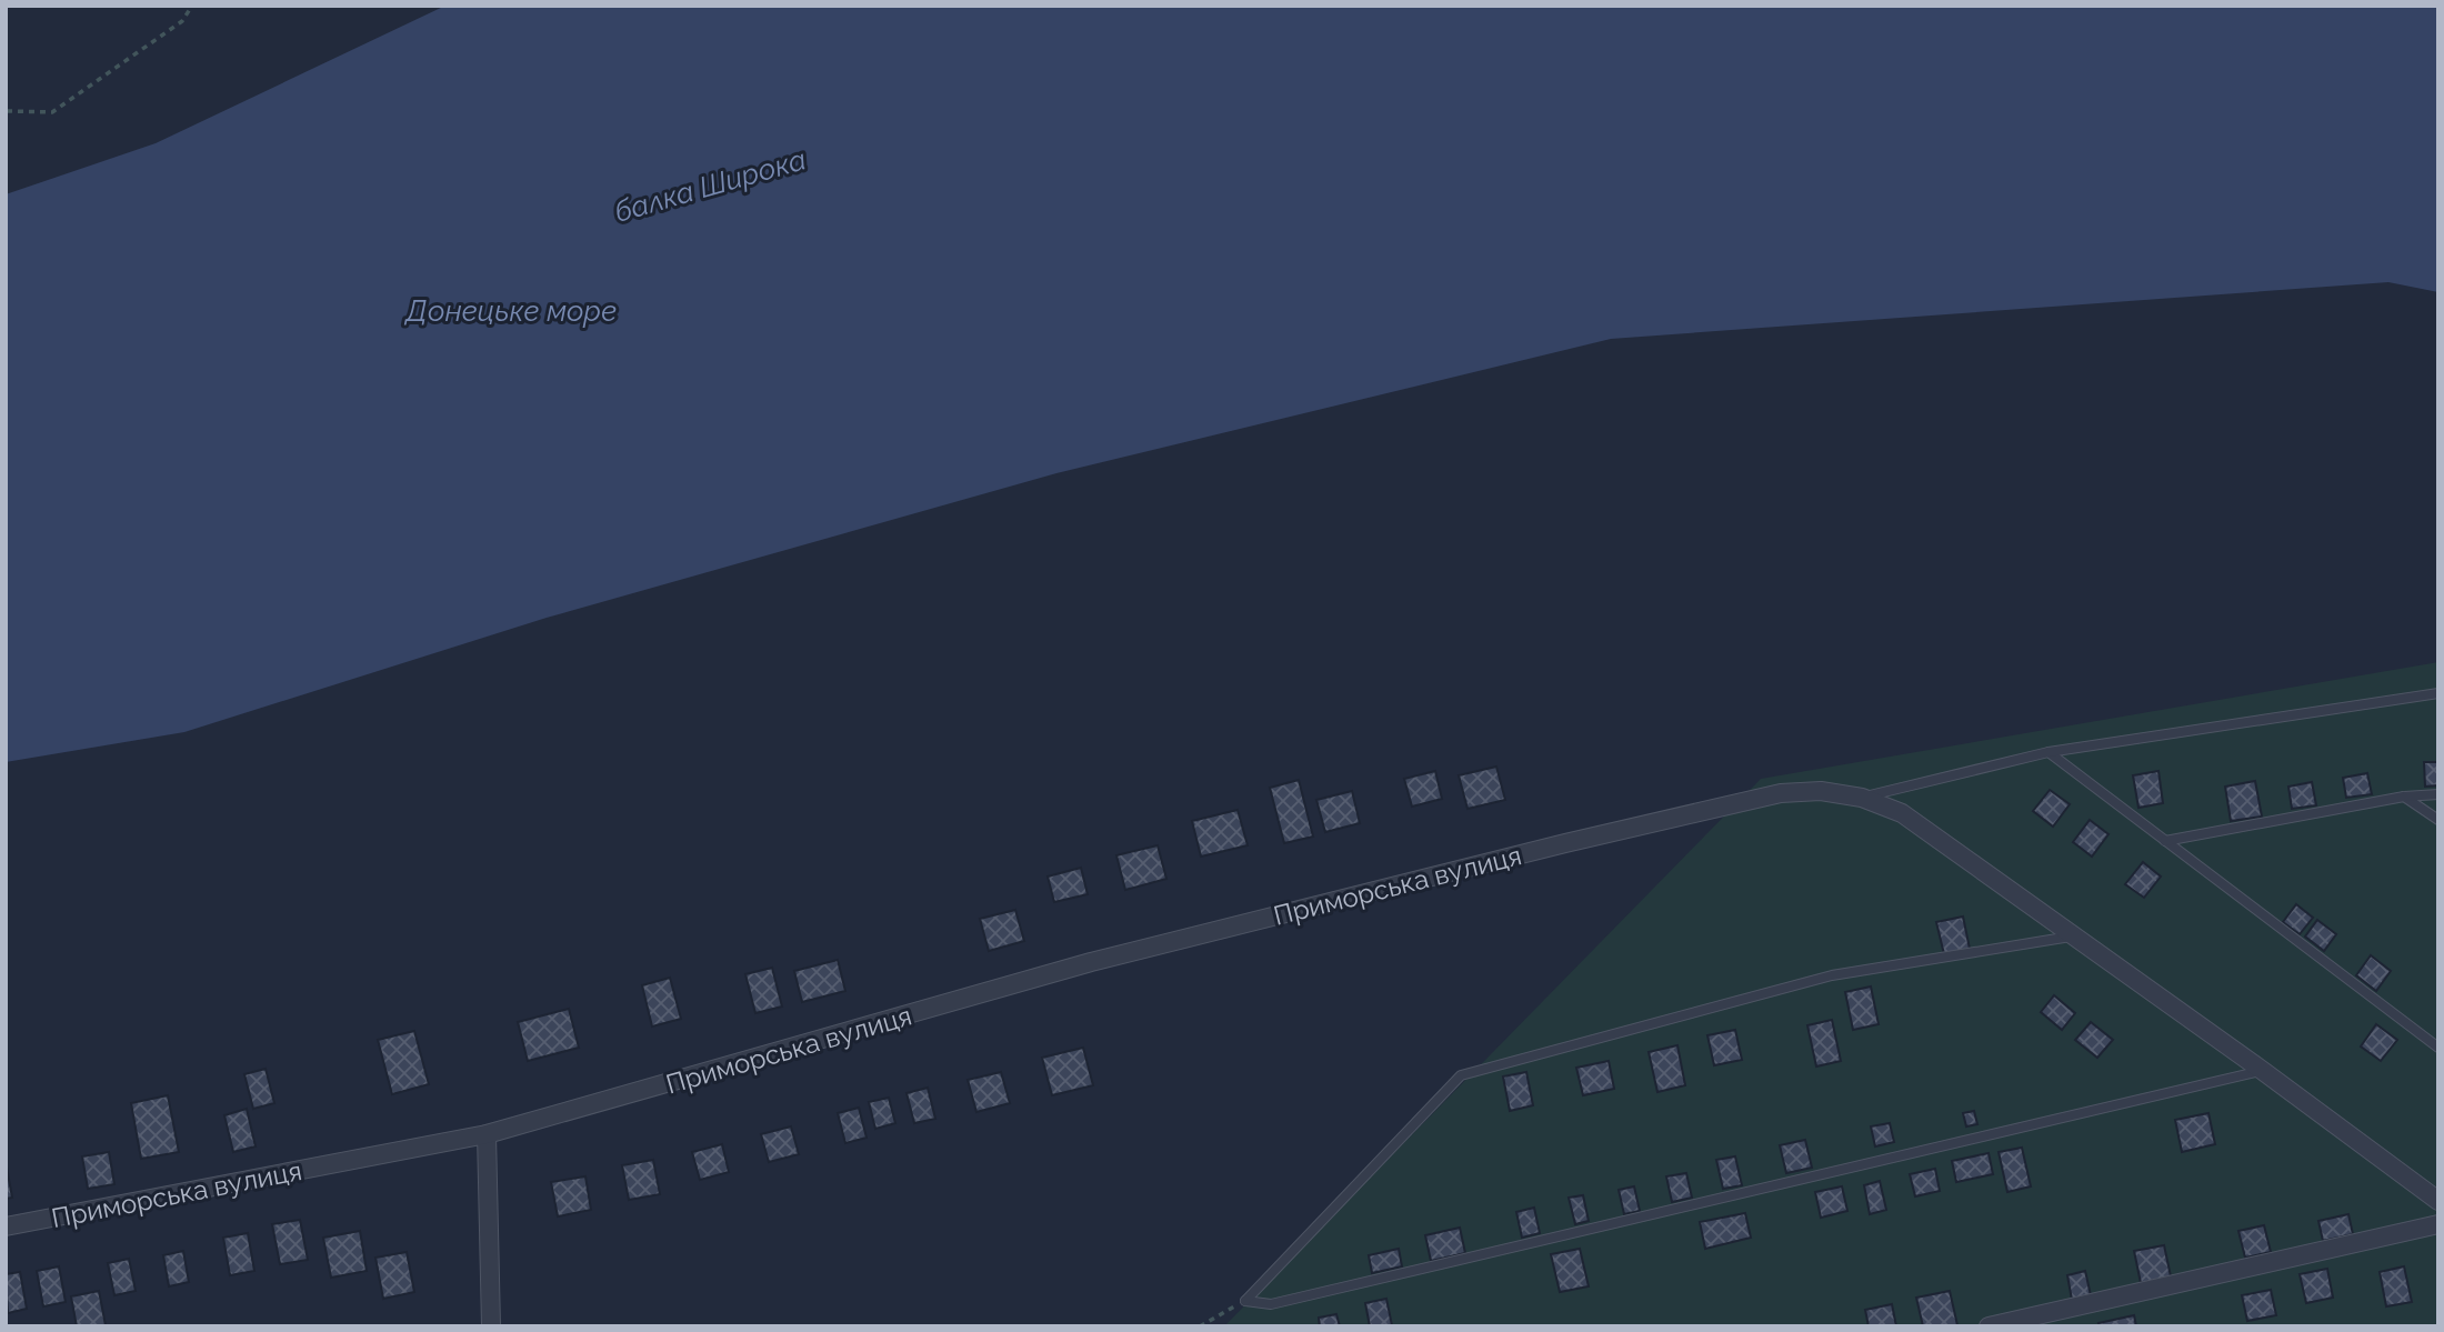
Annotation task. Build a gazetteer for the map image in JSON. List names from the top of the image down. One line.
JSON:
{"streets":{"street":["Приморська вулиця"]},"water":["балка Широка","Донецьке море"]}
